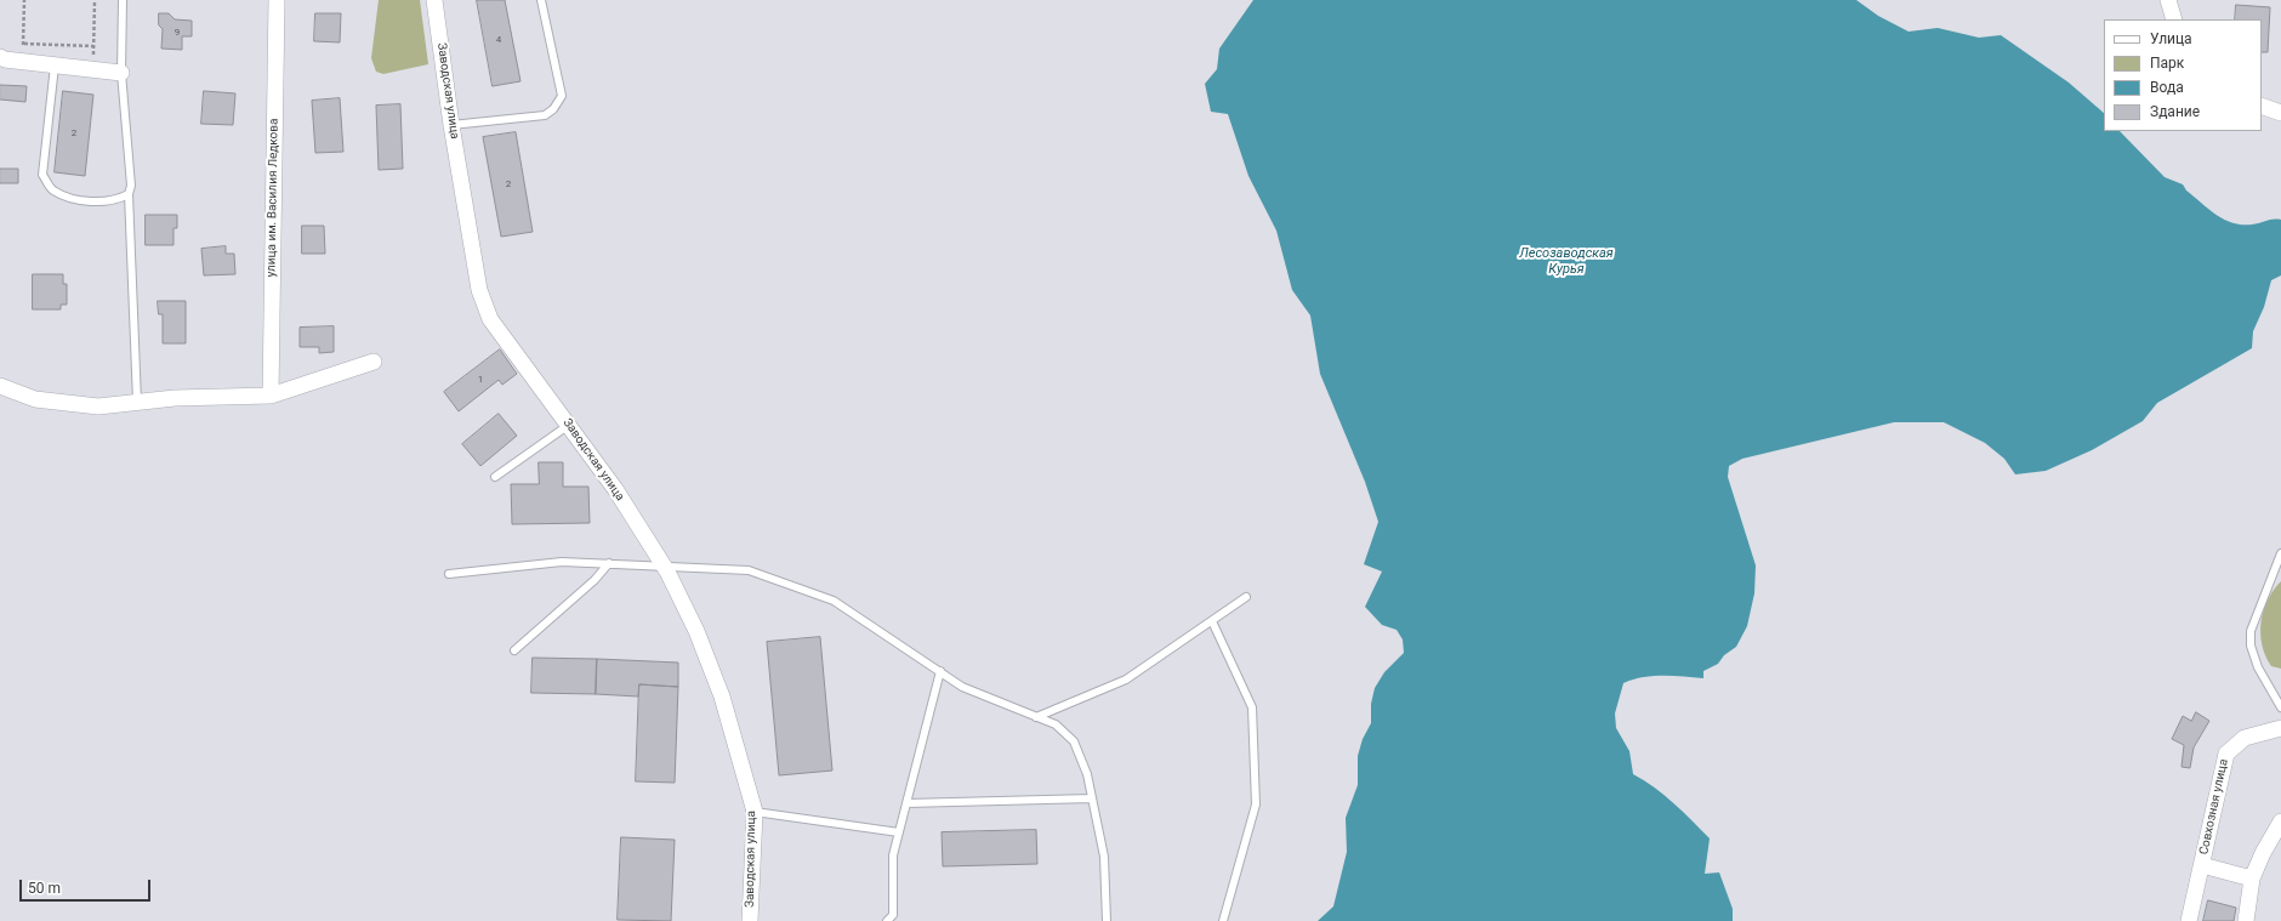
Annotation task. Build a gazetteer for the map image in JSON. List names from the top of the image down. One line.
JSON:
{"streets":{"street":["Заводская улица","улица им. Василия Ледкова","Совхозная улица"]},"water":["Лесозаводская Курья"],"house_numbers":["9","4","2","2","1"],"legend":["Улица","Парк","Вода","Здание"],"scale_bar":"50 m"}
